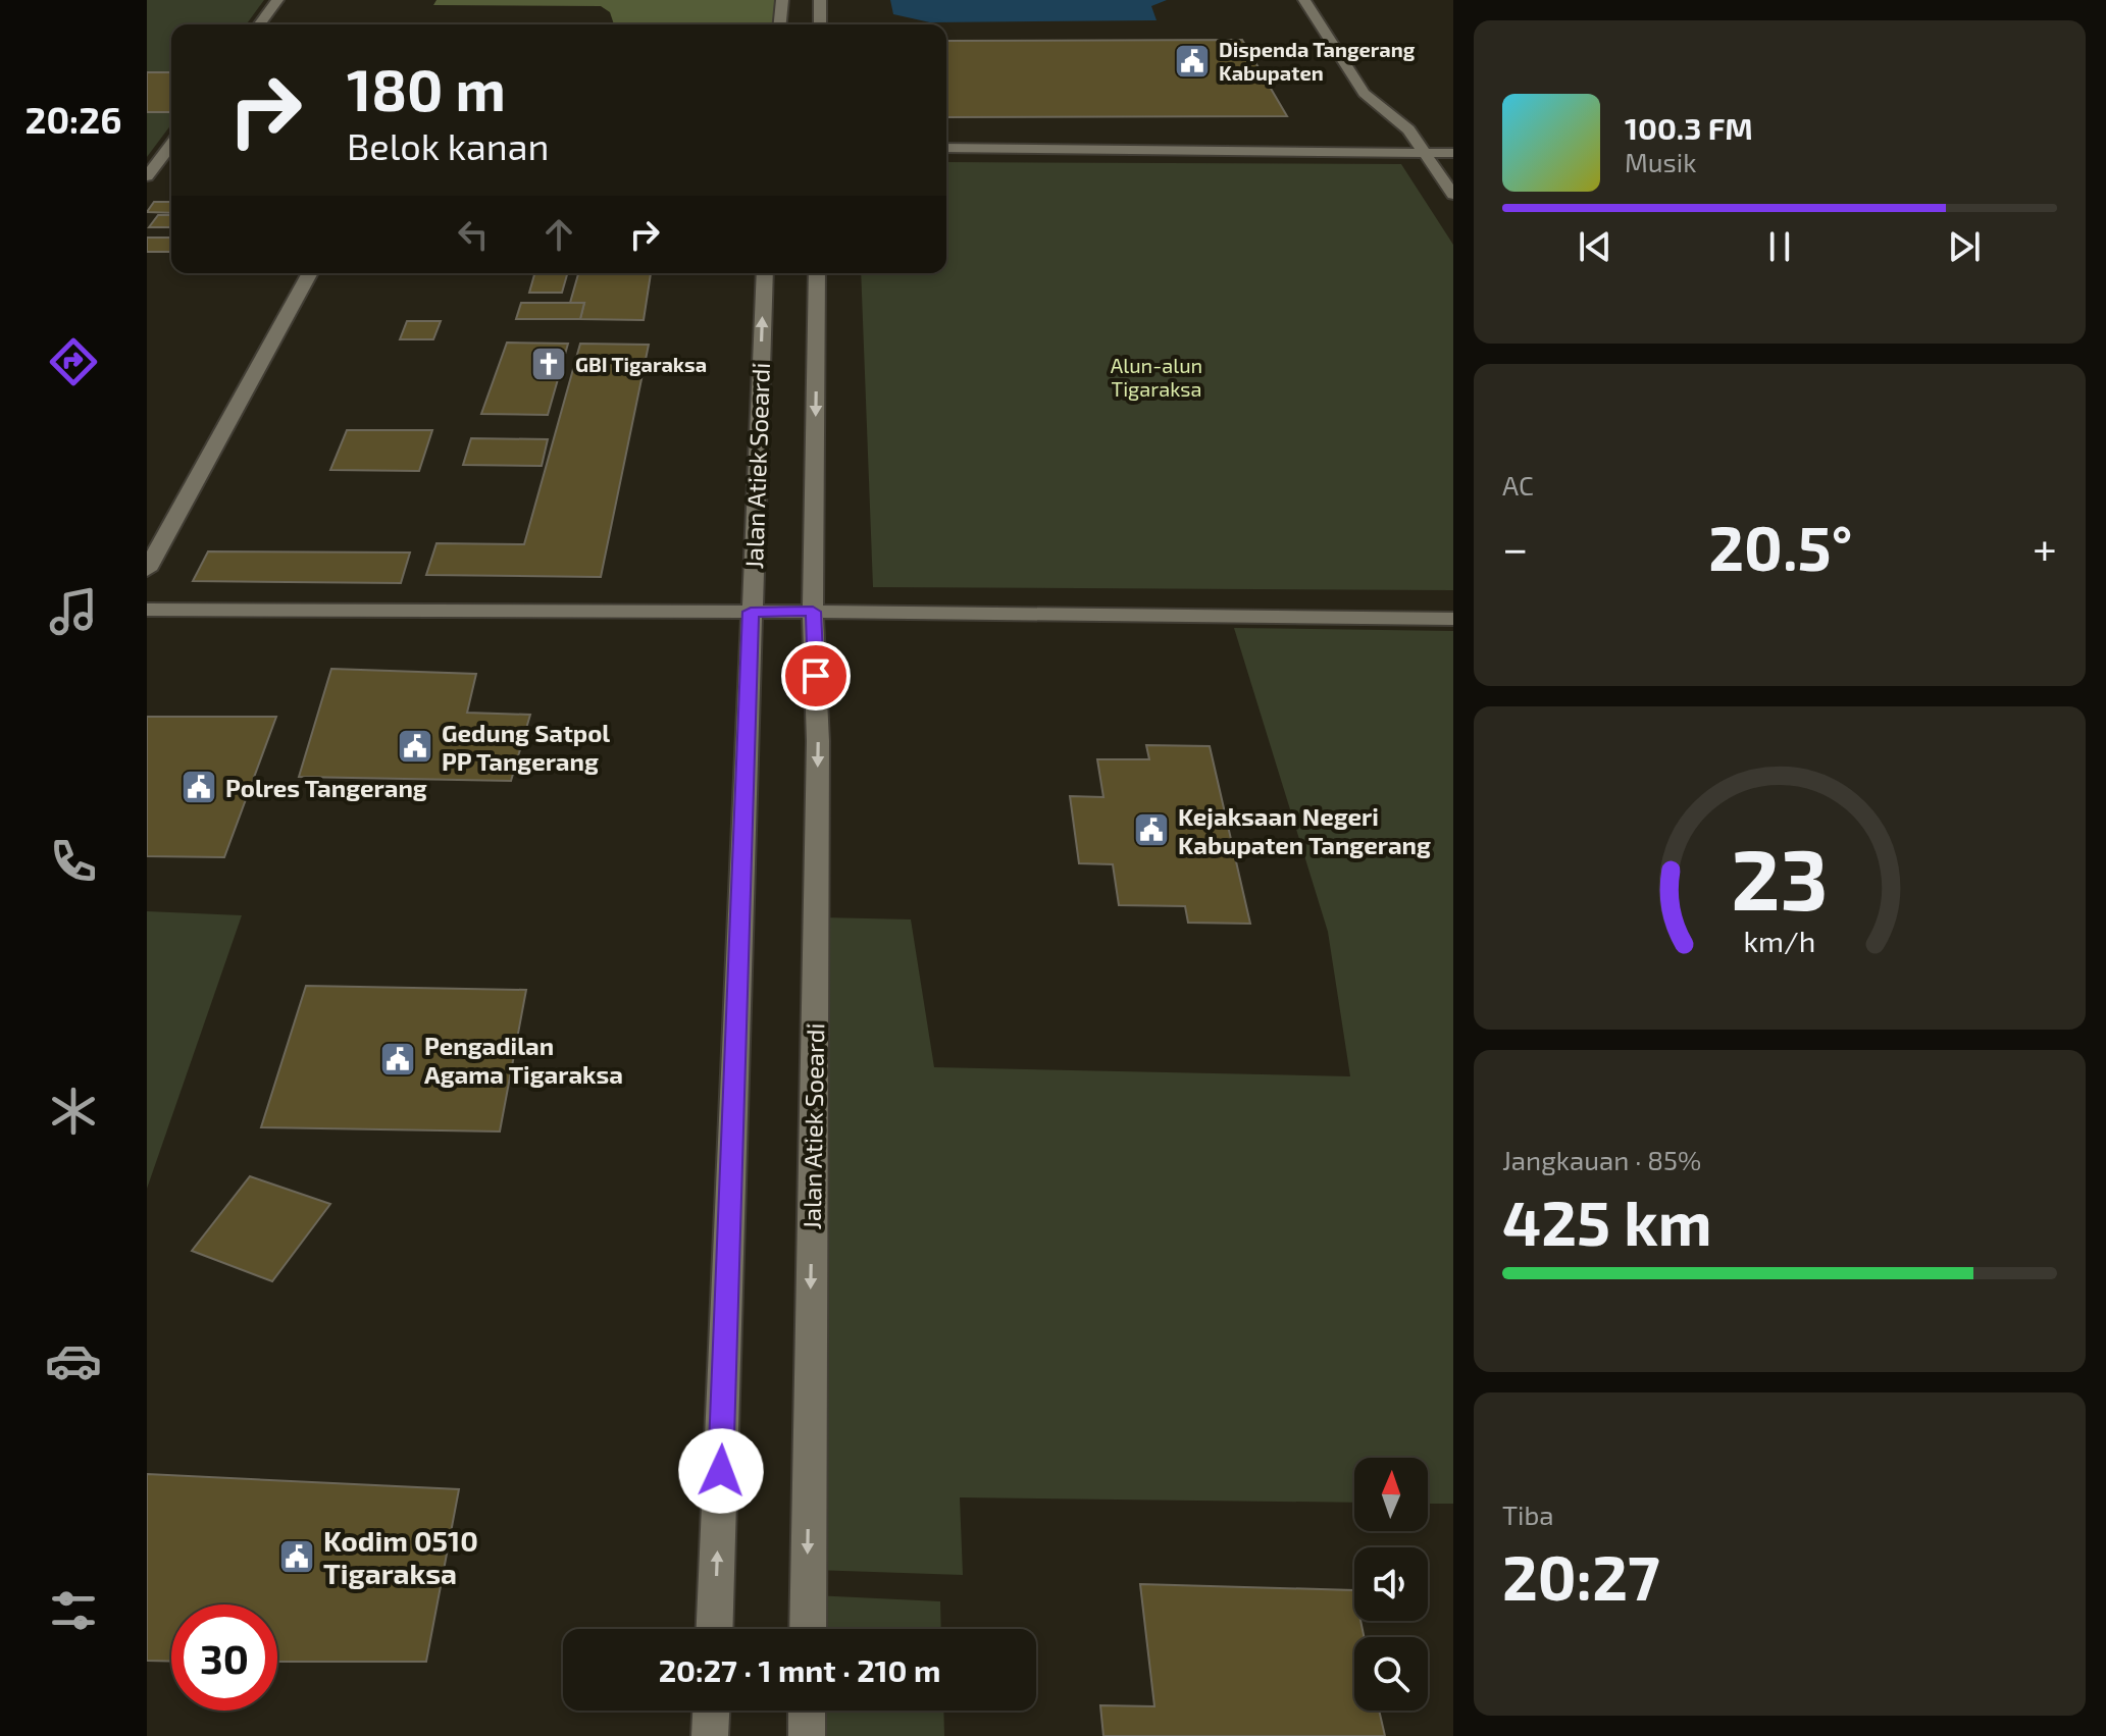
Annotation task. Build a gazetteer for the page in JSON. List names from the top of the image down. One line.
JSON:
{"streets":{"street":["Jalan Atiek Soeardi"]},"parks":["Alun-alun Tigaraksa"],"places":{"public building":["Dispenda Tangerang Kabupaten","Gedung Satpol PP Tangerang","Polres Tangerang","Kejaksaan Negeri Kabupaten Tangerang","Pengadilan Agama Tigaraksa","Kodim 0510 Tigaraksa"],"church":["GBI Tigaraksa"]},"north":"top","page":{"tabs":"20:26","turn":["180 m","Belok kanan"],"song":["100.3 FM","Musik"],"tile":["AC",["Jangkauan · 85%","425 km"],["Tiba","20:27"]],"heat":["−","20.5°","+"],"limit":"30","trip":"20:27 · 1 mnt · 210 m","gauge":["23","km/h"]}}
